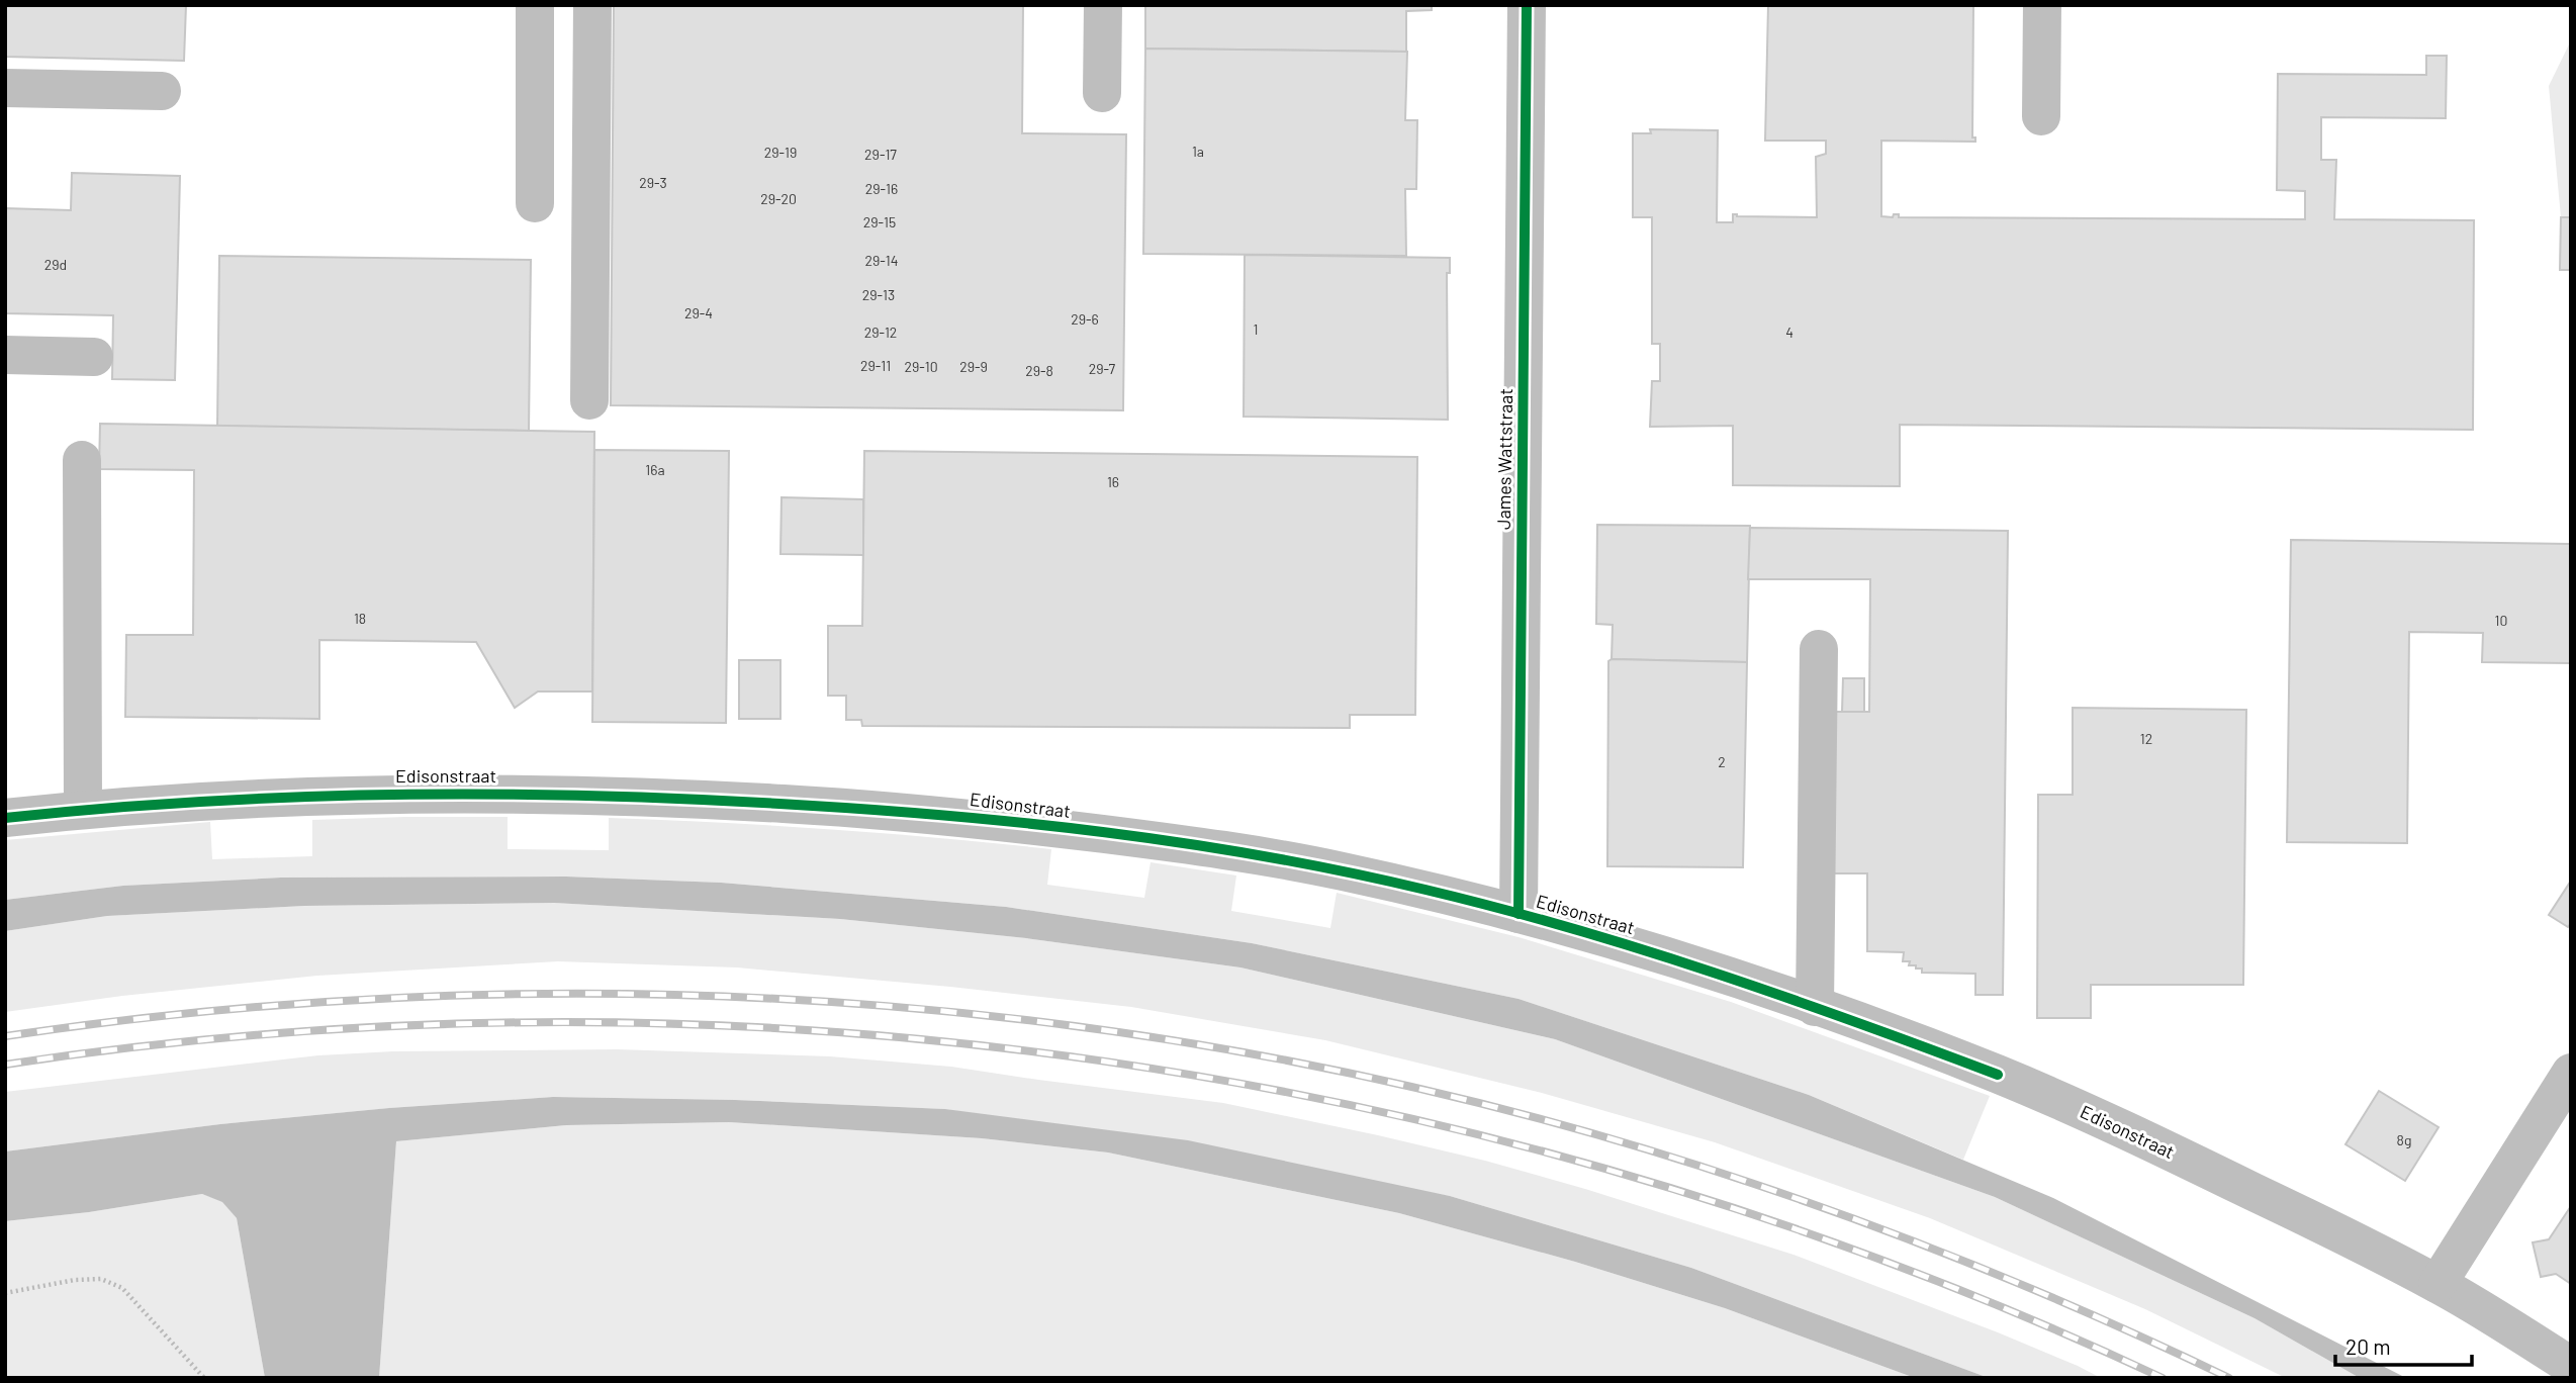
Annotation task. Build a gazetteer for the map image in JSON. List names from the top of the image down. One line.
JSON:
{"streets":{"street":["James Wattstraat","Edisonstraat"]},"crossings":[["James Wattstraat","Edisonstraat"]],"house_numbers":["1a","29-19","29-17","29-3","29-16","29-20","29-15","29-14","29d","29-13","29-4","29-6","1","29-12","4","29-11","29-10","29-9","29-7","29-8","16a","16","18","10","12","2","8g"],"scale_bar":"20 m"}
